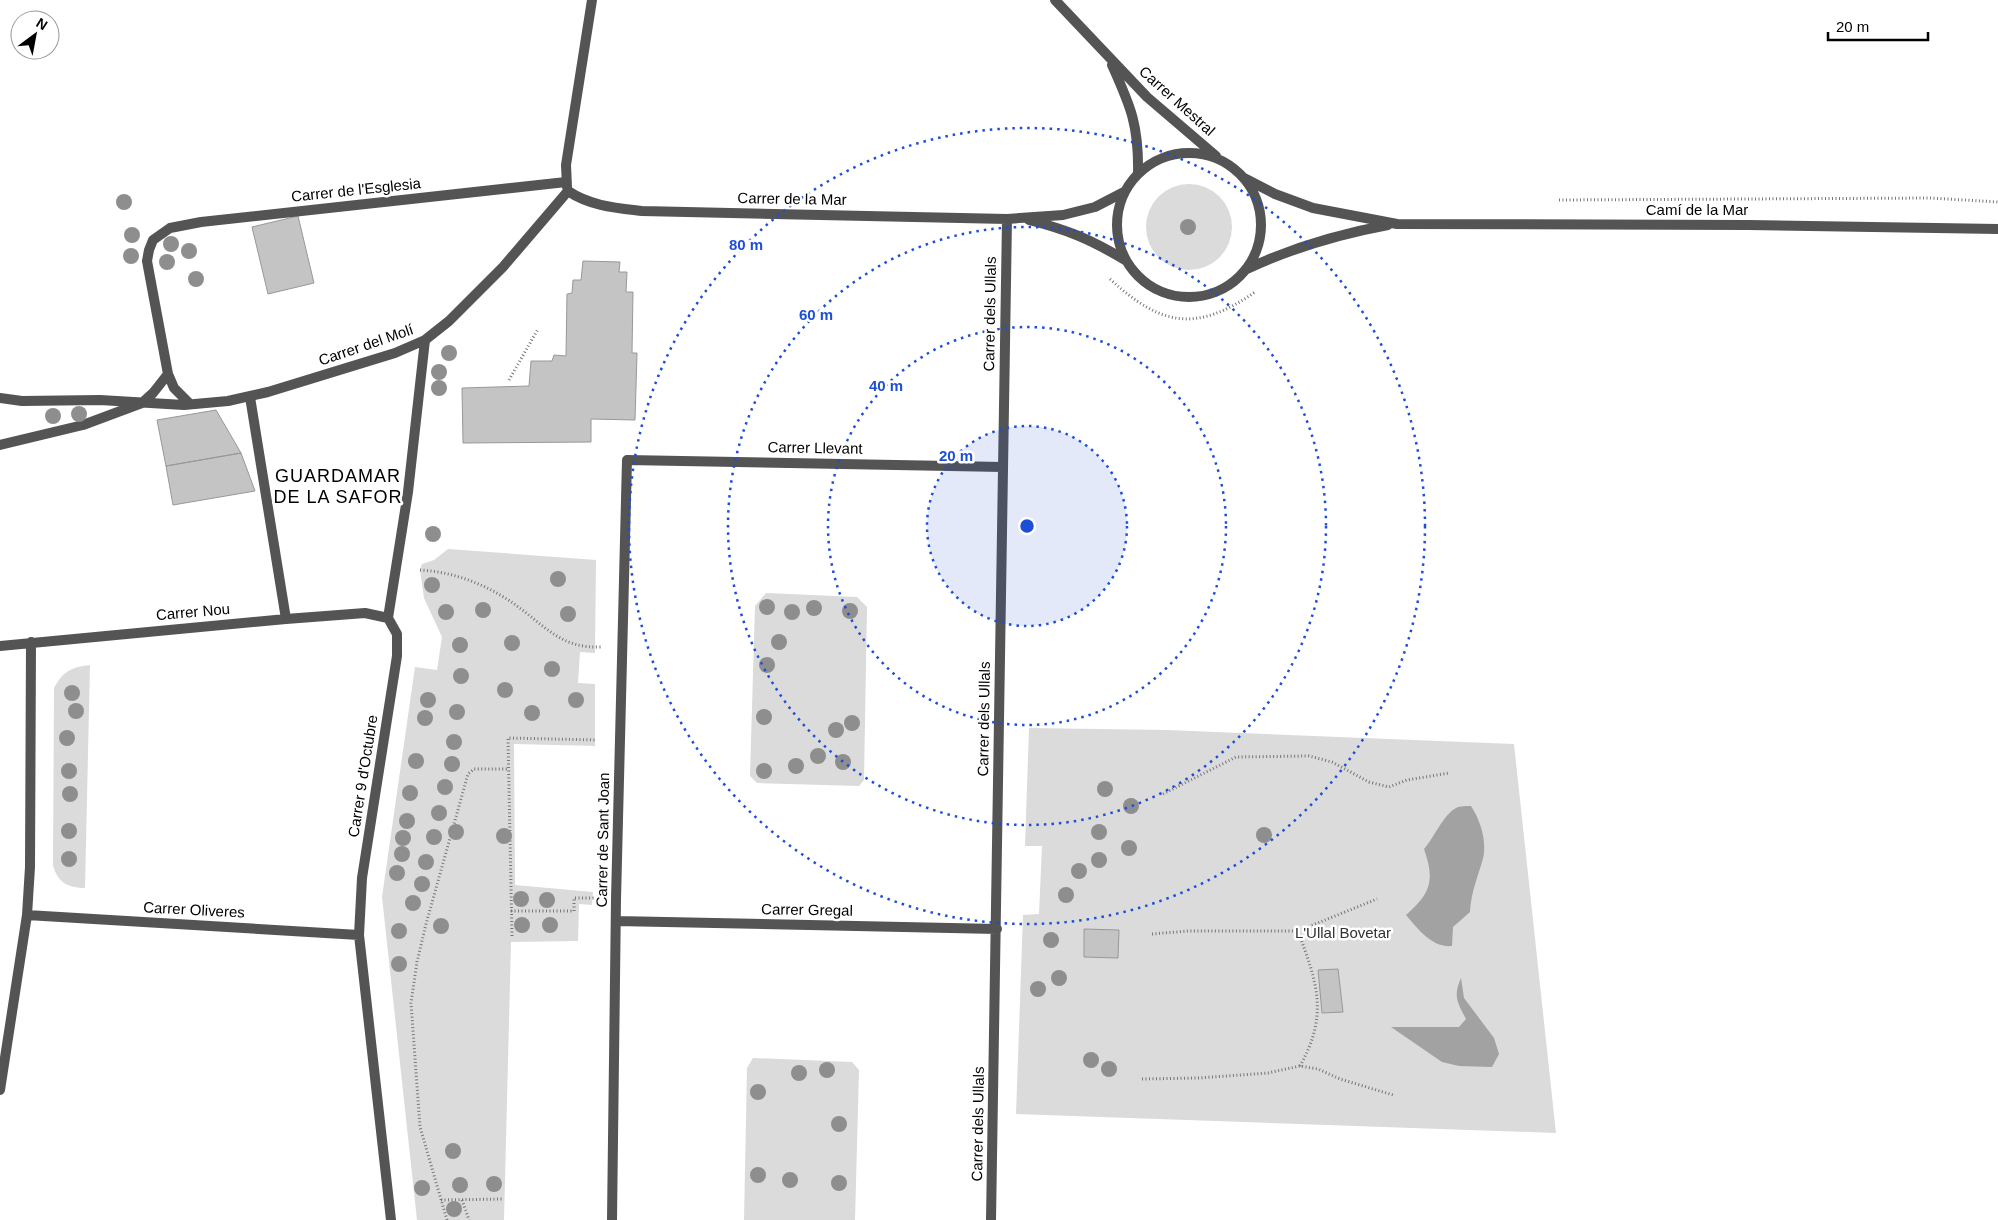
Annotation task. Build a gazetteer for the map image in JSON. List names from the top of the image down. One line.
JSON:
{"streets":{"street":["Carrer Mestral","Carrer de l'Esglesia","Carrer de la Mar","Camí de la Mar","Carrer dels Ullals","Carrer del Molí","Carrer Llevant","Carrer Nou","Carrer 9 d'Octubre","Carrer de Sant Joan","Carrer Oliveres","Carrer Gregal"]},"crossings":[["Carrer Mestral","Carrer de la Mar"],["Carrer Mestral","Camí de la Mar"],["Carrer de l'Esglesia","Carrer de la Mar"],["Carrer de l'Esglesia","Carrer del Molí"],["Carrer de la Mar","Camí de la Mar"],["Carrer de la Mar","Carrer dels Ullals"],["Carrer de la Mar","Carrer del Molí"],["Carrer dels Ullals","Carrer Llevant"],["Carrer dels Ullals","Carrer Gregal"],["Carrer del Molí","Carrer 9 d'Octubre"],["Carrer Llevant","Carrer de Sant Joan"],["Carrer Nou","Carrer 9 d'Octubre"],["Carrer 9 d'Octubre","Carrer Oliveres"],["Carrer de Sant Joan","Carrer Gregal"]],"districts":["GUARDAMAR DE LA SAFOR"],"parks":["L'Ullal Bovetar"],"scale_bar":"20 m","north":"top right","rings":["80 m","60 m","40 m","20 m"]}
